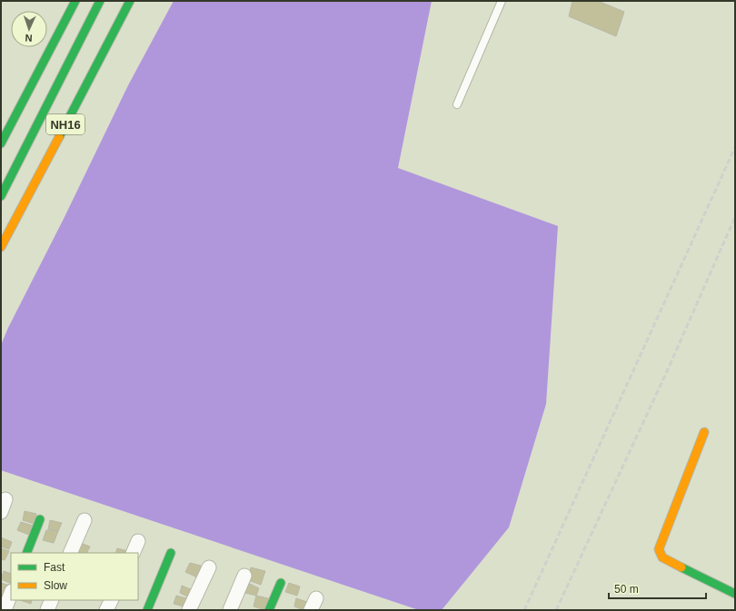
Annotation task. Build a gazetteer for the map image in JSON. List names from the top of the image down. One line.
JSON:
{"streets":{"main road":["NH16"]},"legend":["Fast","Slow"],"scale_bar":"50 m","north":"bottom"}
